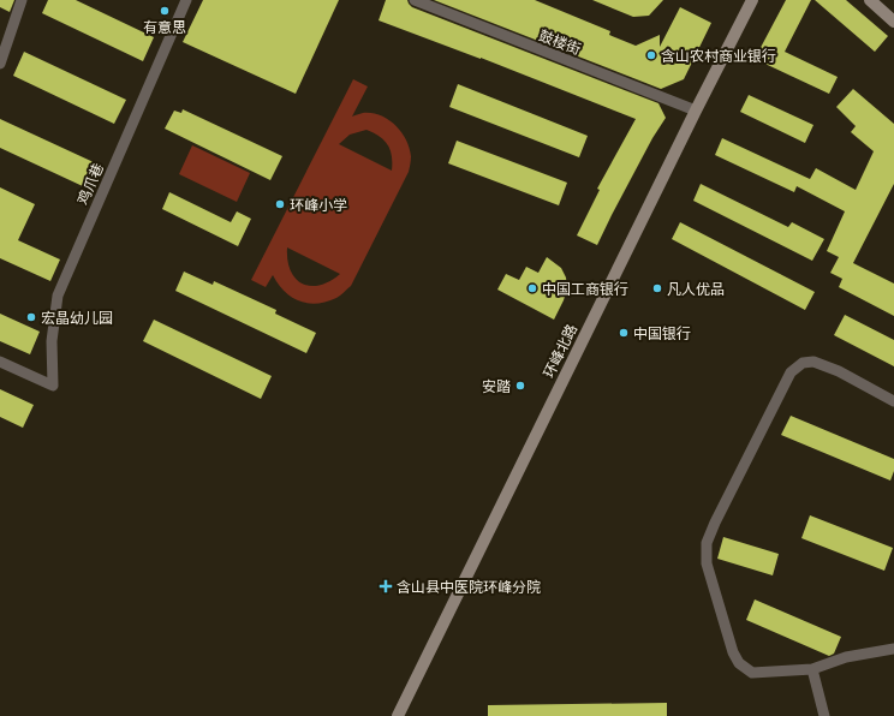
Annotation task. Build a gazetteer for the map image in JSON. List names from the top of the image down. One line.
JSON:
{"streets":{"main road":["环峰北路"],"street":["鼓楼街","鸡爪巷"]},"crossings":[["鼓楼街","环峰北路"]],"places":{"other":["有意思","含山农村商业银行","环峰小学","中国工商银行","凡人优品","宏晶幼儿园","中国银行","安踏"],"health":["含山县中医院环峰分院"]}}
